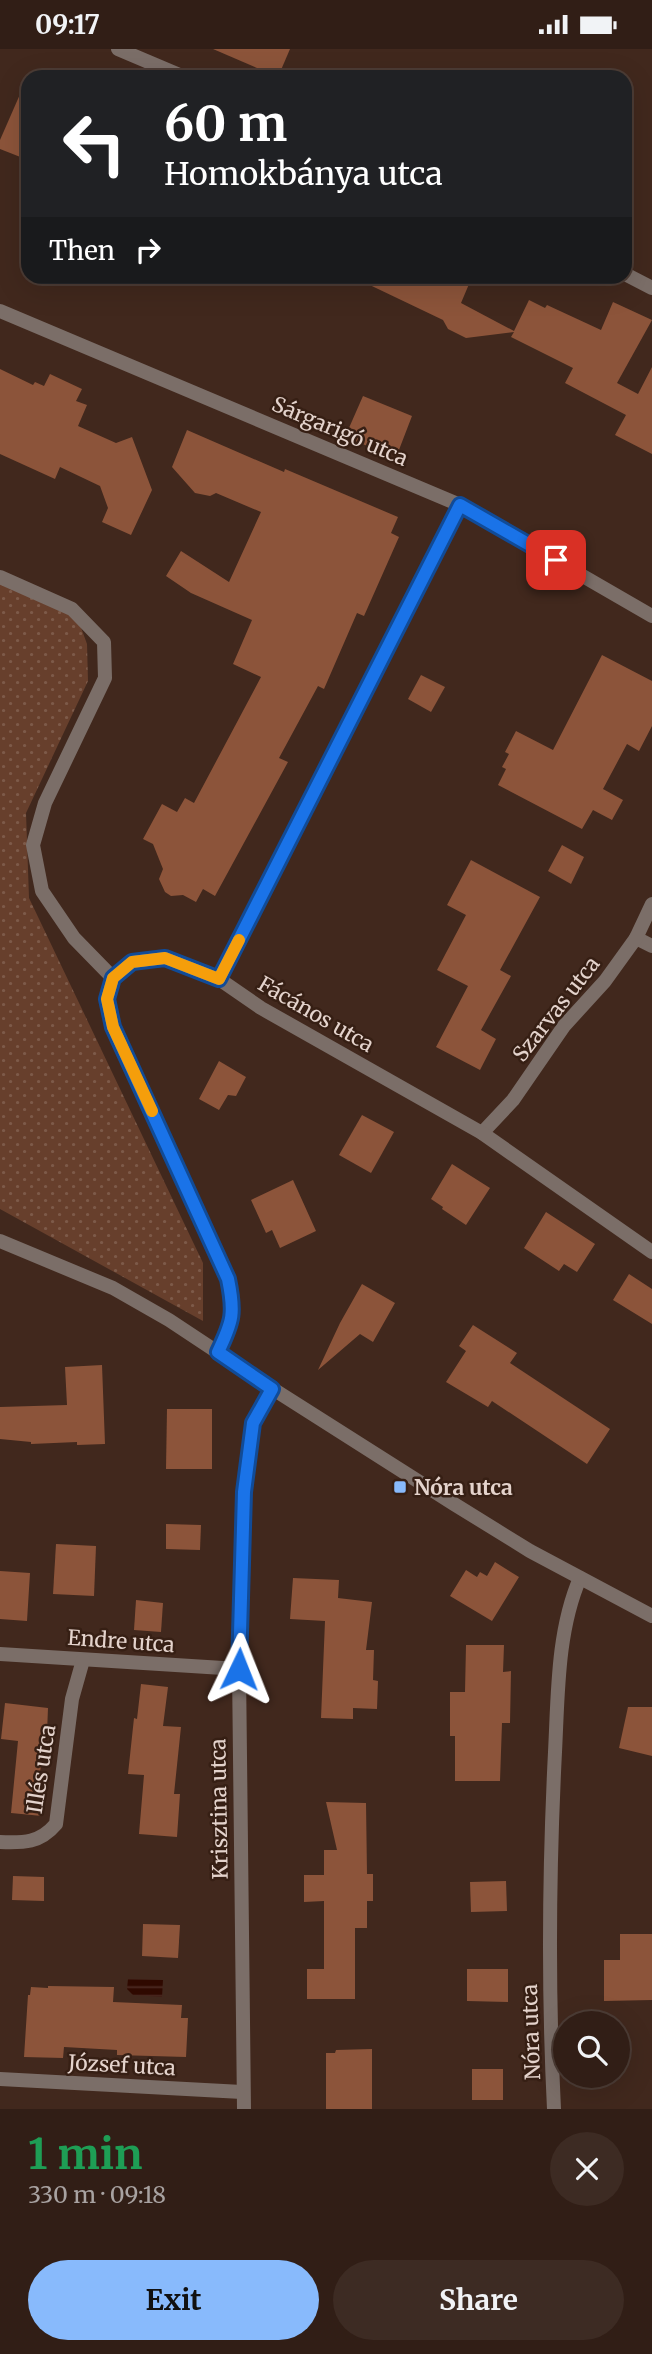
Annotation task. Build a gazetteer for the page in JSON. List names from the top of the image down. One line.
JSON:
{"streets":{"street":["Sárgarigó utca","Szarvas utca","Fácános utca","Endre utca","Illés utca","Krisztina utca","Nóra utca","József utca"]},"crossings":[["Szarvas utca","Fácános utca"],["Endre utca","Illés utca"],["Endre utca","Krisztina utca"],["Krisztina utca","József utca"]],"places":{"transit":["Nóra utca"]},"page":{"status":"09:17","turn":["60 m","Homokbánya utca"],"then":"Then","heading":["1 min","330 m · 09:18"],"buttons":["Exit","Share"]}}
